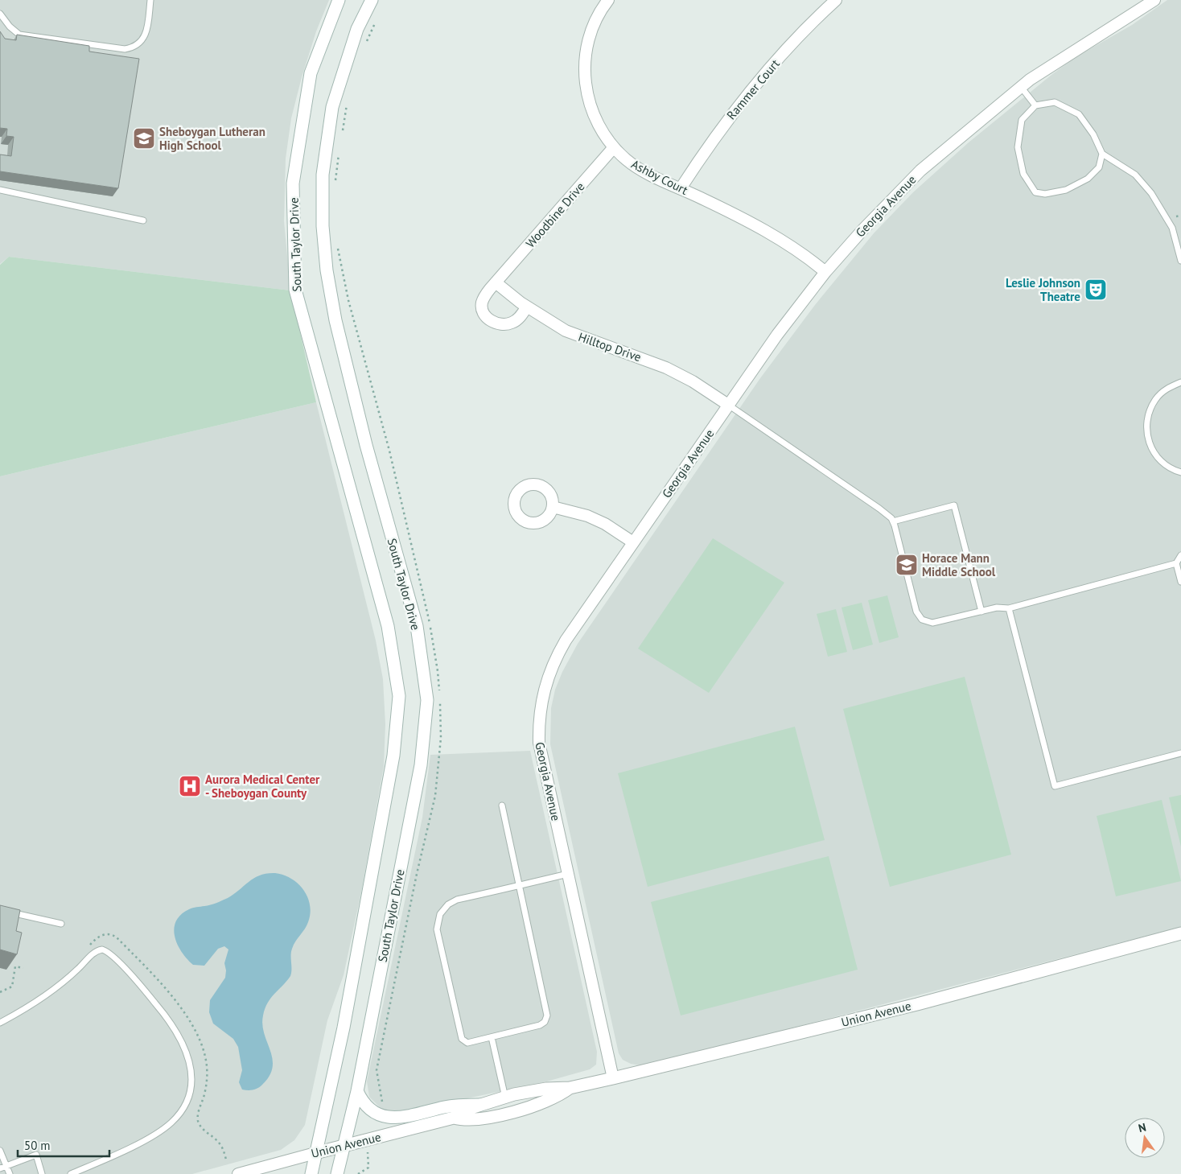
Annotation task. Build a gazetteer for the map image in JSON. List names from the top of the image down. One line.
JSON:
{"streets":{"main road":["South Taylor Drive","Union Avenue"],"street":["Rammer Court","Ashby Court","Georgia Avenue","Woodbine Drive","Hilltop Drive"]},"crossings":[["Rammer Court","Ashby Court"],["Ashby Court","Georgia Avenue"],["Ashby Court","Woodbine Drive"],["Georgia Avenue","Hilltop Drive"],["Georgia Avenue","Union Avenue"],["Woodbine Drive","Hilltop Drive"],["South Taylor Drive","Union Avenue"]],"places":{"school or university":["Sheboygan Lutheran High School","Horace Mann Middle School"],"theatre":["Leslie Johnson Theatre"],"hospital":["Aurora Medical Center - Sheboygan County"]},"scale_bar":"50 m","north":"top"}
